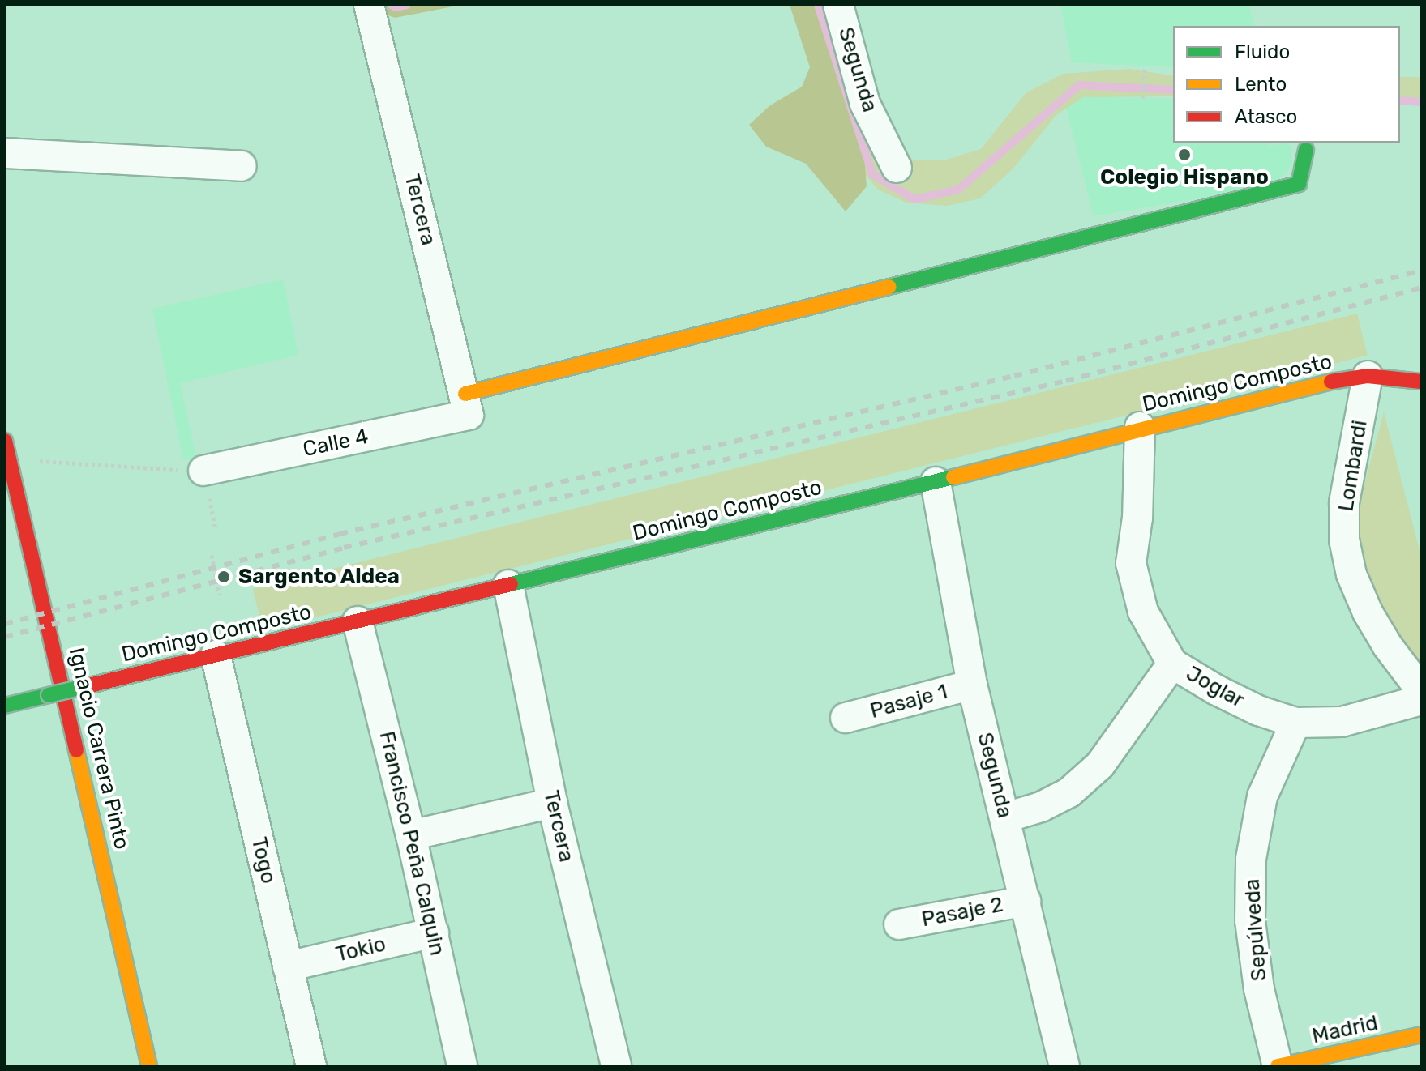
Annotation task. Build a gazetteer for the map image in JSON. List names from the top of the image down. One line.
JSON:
{"streets":{"street":["Segunda","Tercera","Domingo Composto","Calle 4","Lombardi","Joglar","Pasaje 1","Ignacio Carrera Pinto","Francisco Peña Calquin","Togo","Pasaje 2","Sepúlveda","Tokio","Madrid"]},"crossings":[["Segunda","Domingo Composto"],["Segunda","Pasaje 1"],["Segunda","Pasaje 2"],["Tercera","Domingo Composto"],["Tercera","Calle 4"],["Domingo Composto","Lombardi"],["Domingo Composto","Joglar"],["Domingo Composto","Francisco Peña Calquin"],["Domingo Composto","Togo"],["Joglar","Sepúlveda"],["Francisco Peña Calquin","Tokio"],["Togo","Tokio"],["Sepúlveda","Madrid"]],"places":["Colegio Hispano","Sargento Aldea"],"legend":["Fluido","Lento","Atasco"]}
